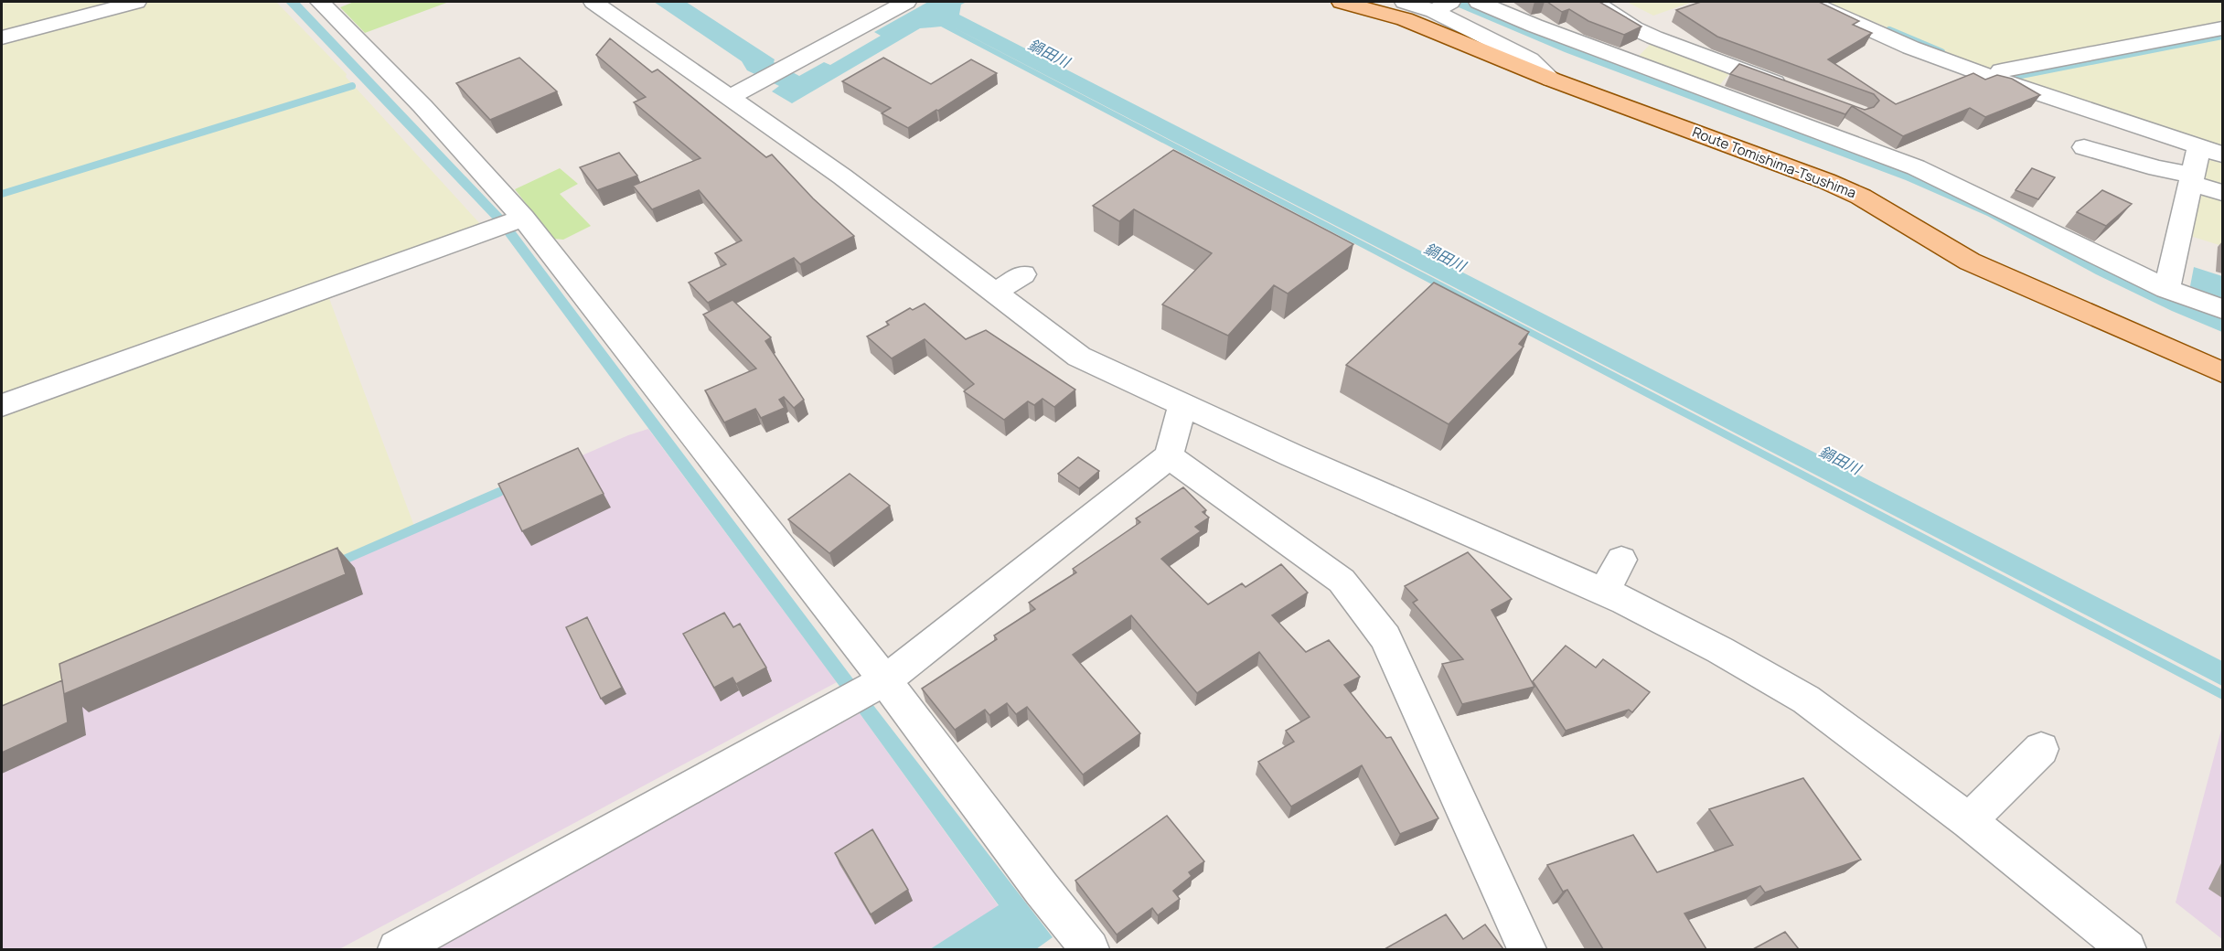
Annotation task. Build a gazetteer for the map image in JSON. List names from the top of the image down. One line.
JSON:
{"streets":{"main road":["Route Tomishima-Tsushima"]},"water":["鍋田川"]}
